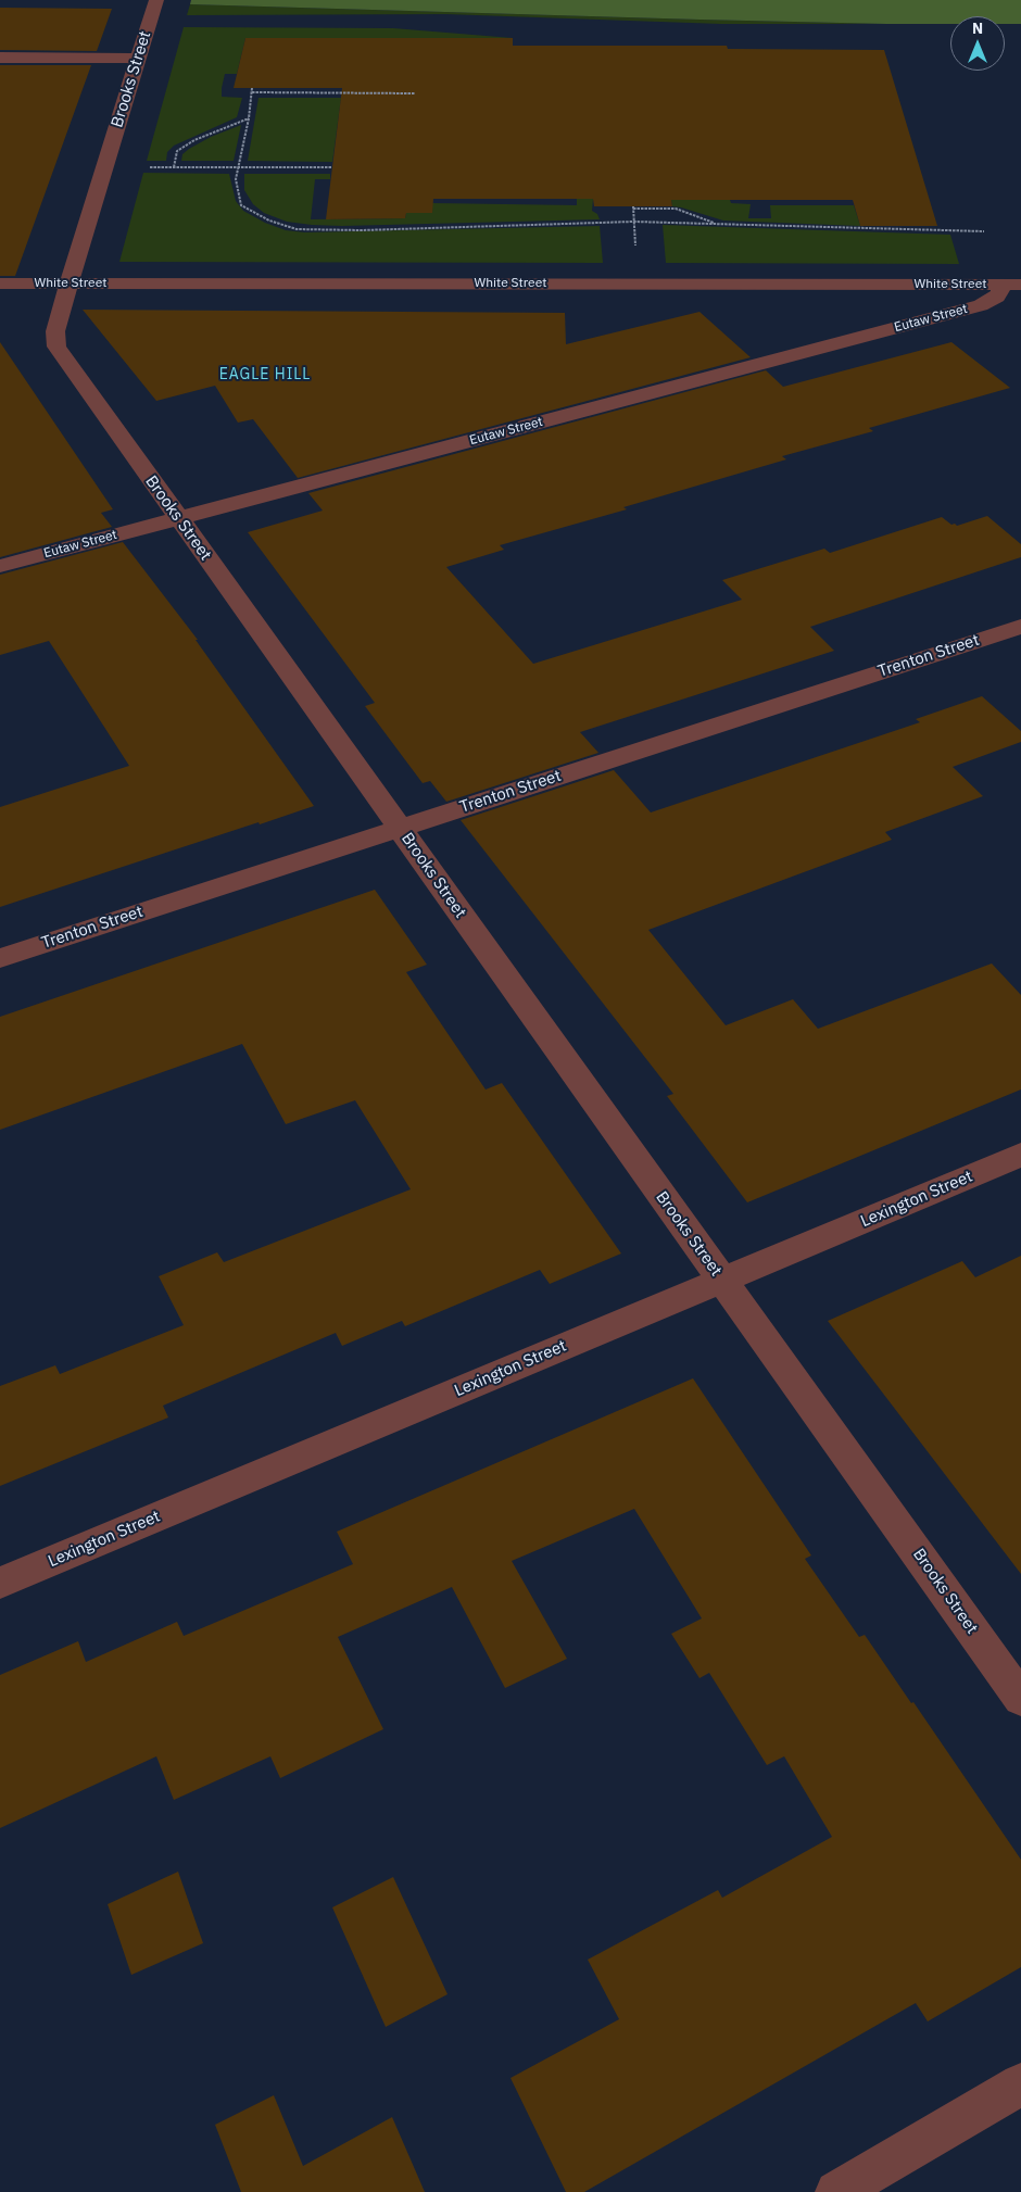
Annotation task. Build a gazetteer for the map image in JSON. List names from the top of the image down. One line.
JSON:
{"streets":{"street":["Brooks Street","White Street","Eutaw Street","Trenton Street","Lexington Street"]},"crossings":[["Brooks Street","White Street"],["Brooks Street","Eutaw Street"],["Brooks Street","Trenton Street"],["Brooks Street","Lexington Street"],["White Street","Eutaw Street"]],"districts":["EAGLE HILL"],"north":"top"}
